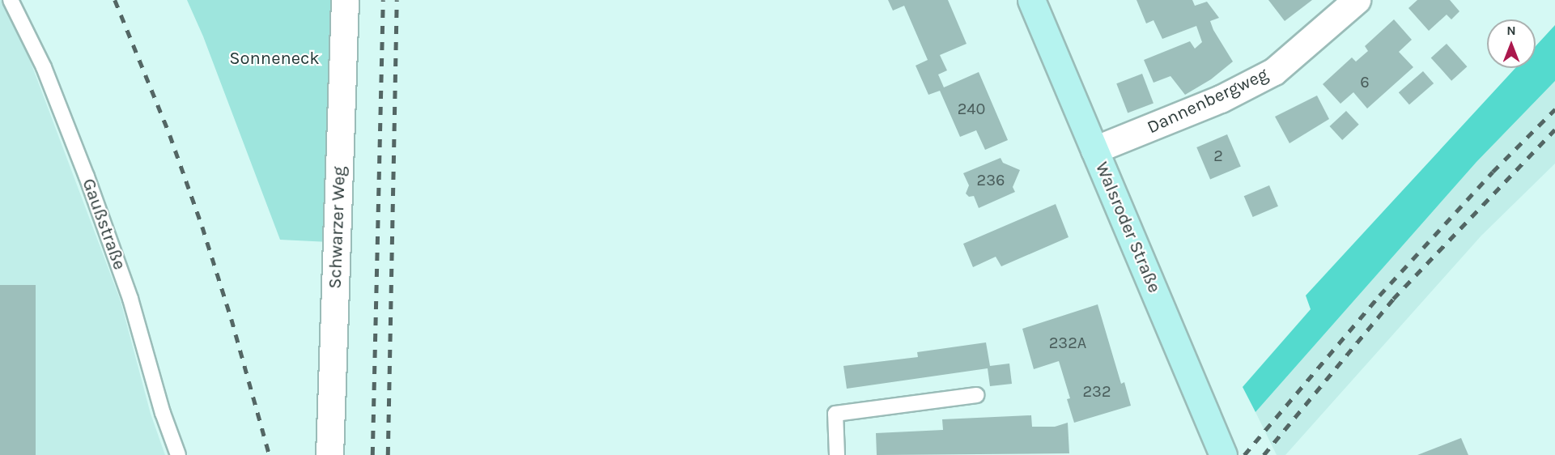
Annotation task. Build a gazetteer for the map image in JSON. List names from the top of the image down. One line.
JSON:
{"streets":{"street":["Dannenbergweg","Schwarzer Weg","Walsroder Straße"],"lane":["Gaußstraße"]},"crossings":[["Dannenbergweg","Walsroder Straße"]],"parks":["Sonneneck"],"house_numbers":["6","240","2","236","232A","232"],"north":"top"}
